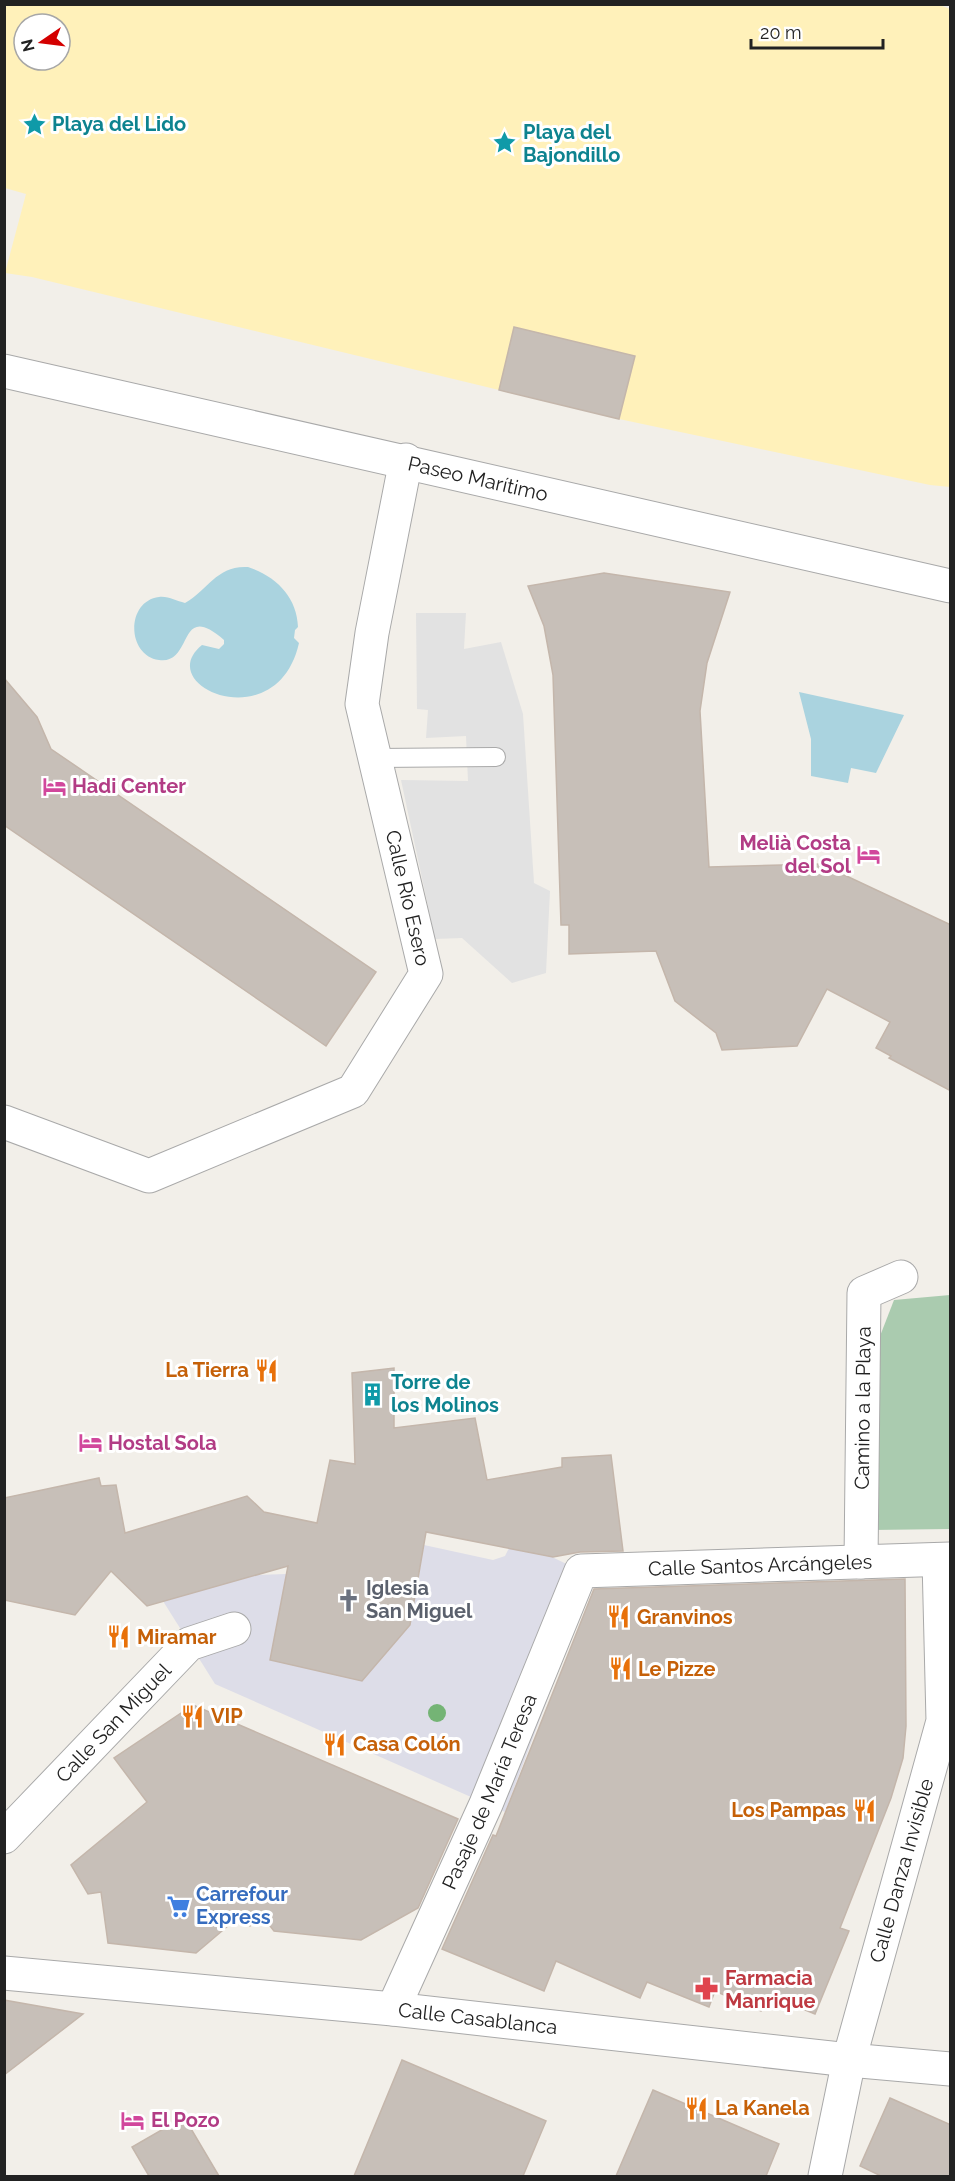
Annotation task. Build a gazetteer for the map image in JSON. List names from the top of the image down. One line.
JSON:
{"streets":{"street":["Paseo Marítimo","Calle Río Esero","Camino a la Playa","Calle Santos Arcángeles","Calle San Miguel","Pasaje de María Teresa","Calle Danza Invisible","Calle Casablanca"]},"crossings":[["Paseo Marítimo","Calle Río Esero"],["Camino a la Playa","Calle Santos Arcángeles"],["Calle Santos Arcángeles","Pasaje de María Teresa"],["Calle Santos Arcángeles","Calle Danza Invisible"],["Pasaje de María Teresa","Calle Casablanca"],["Calle Danza Invisible","Calle Casablanca"]],"places":{"place":["Playa del Lido","Playa del Bajondillo"],"hotel":["Hadi Center","Melià Costa del Sol","Hostal Sola","El Pozo"],"restaurant":["La Tierra","Granvinos","Miramar","Le Pizze","VIP","Casa Colón","Los Pampas","La Kanela"],"building":["Torre de los Molinos"],"church":["Iglesia San Miguel"],"supermarket":["Carrefour Express"],"pharmacy":["Farmacia Manrique"]},"scale_bar":"20 m","north":"left"}
